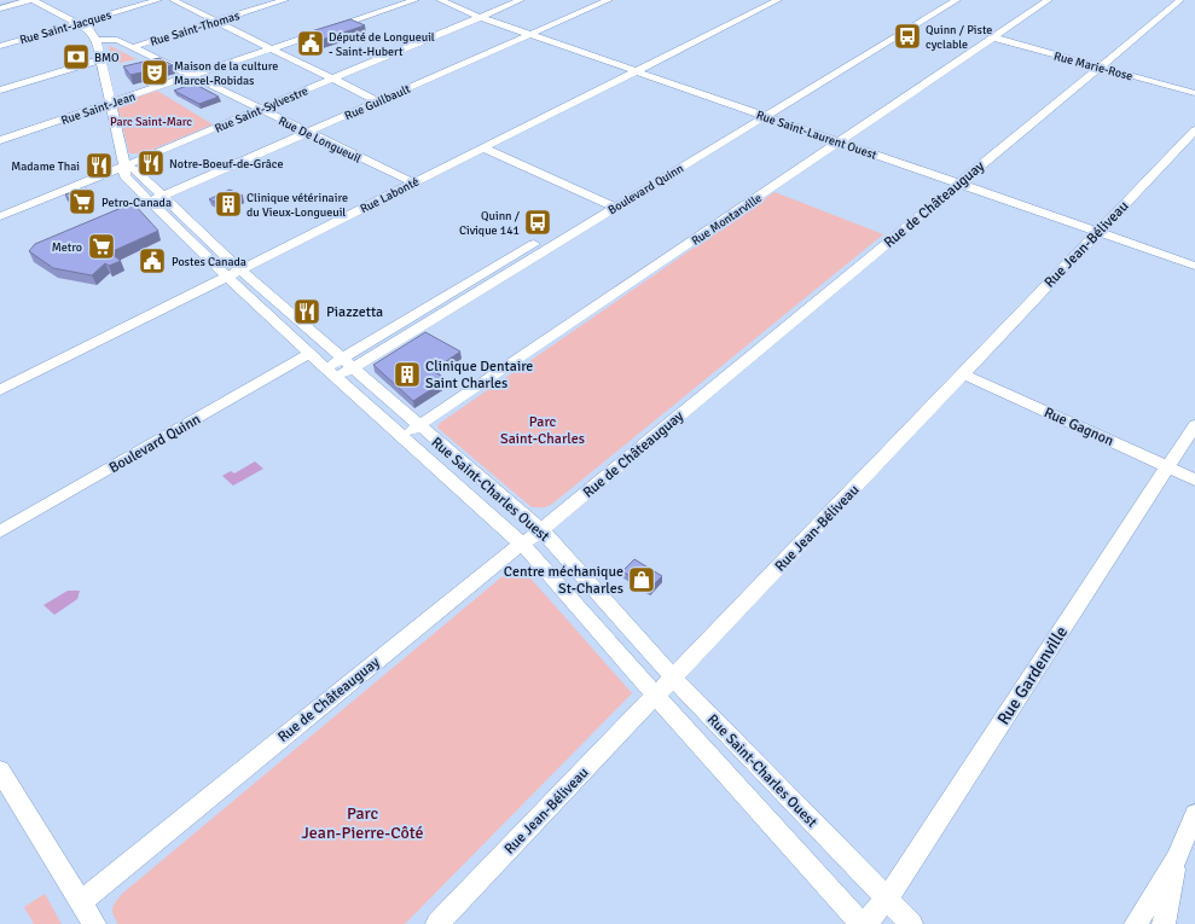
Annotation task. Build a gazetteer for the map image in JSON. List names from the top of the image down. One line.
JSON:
{"streets":{"street":["Rue Saint-Jacques","Rue Saint-Thomas","Rue Marie-Rose","Rue Guilbault","Rue Saint-Jean","Rue Saint-Sylvestre","Rue Saint-Laurent Ouest","Rue De Longueuil","Boulevard Quinn","Rue Labonté","Rue de Châteauguay","Rue Montarville","Rue Jean-Béliveau","Rue Gagnon","Rue Saint-Charles Ouest","Rue Gardenville"]},"crossings":[["Rue Saint-Thomas","Rue De Longueuil"],["Rue Marie-Rose","Rue de Châteauguay"],["Rue Marie-Rose","Rue Montarville"],["Rue Guilbault","Rue Saint-Laurent Ouest"],["Rue Guilbault","Rue De Longueuil"],["Rue Guilbault","Rue Saint-Charles Ouest"],["Rue Saint-Jean","Rue De Longueuil"],["Rue Saint-Jean","Rue Saint-Charles Ouest"],["Rue Saint-Sylvestre","Rue Saint-Laurent Ouest"],["Rue Saint-Sylvestre","Rue De Longueuil"],["Rue Saint-Sylvestre","Rue Saint-Charles Ouest"],["Rue Saint-Laurent Ouest","Boulevard Quinn"],["Rue Saint-Laurent Ouest","Rue Labonté"],["Rue Saint-Laurent Ouest","Rue de Châteauguay"],["Rue Saint-Laurent Ouest","Rue Montarville"],["Rue Saint-Laurent Ouest","Rue Jean-Béliveau"],["Rue De Longueuil","Rue Labonté"],["Rue De Longueuil","Rue Saint-Charles Ouest"],["Boulevard Quinn","Rue Saint-Charles Ouest"],["Rue Labonté","Rue Saint-Charles Ouest"],["Rue de Châteauguay","Rue Saint-Charles Ouest"],["Rue Montarville","Rue Saint-Charles Ouest"],["Rue Jean-Béliveau","Rue Gagnon"],["Rue Jean-Béliveau","Rue Saint-Charles Ouest"],["Rue Gagnon","Rue Gardenville"],["Rue Saint-Charles Ouest","Rue Gardenville"]],"parks":["Parc Saint-Marc","Parc Saint-Charles","Parc Jean-Pierre-Côté"],"places":{"bus stop":["Quinn / Piste cyclable","Quinn / Civique 141"],"public building":["Député de Longueuil - Saint-Hubert","Postes Canada"],"bank":["BMO"],"theatre":["Maison de la culture Marcel-Robidas"],"restaurant":["Notre-Boeuf-de-Grâce","Madame Thai","Piazzetta"],"supermarket":["Petro-Canada","Metro"],"building":["Clinique vétérinaire du Vieux-Longueuil","Clinique Dentaire Saint Charles"],"shop":["Centre méchanique St-Charles"]}}
